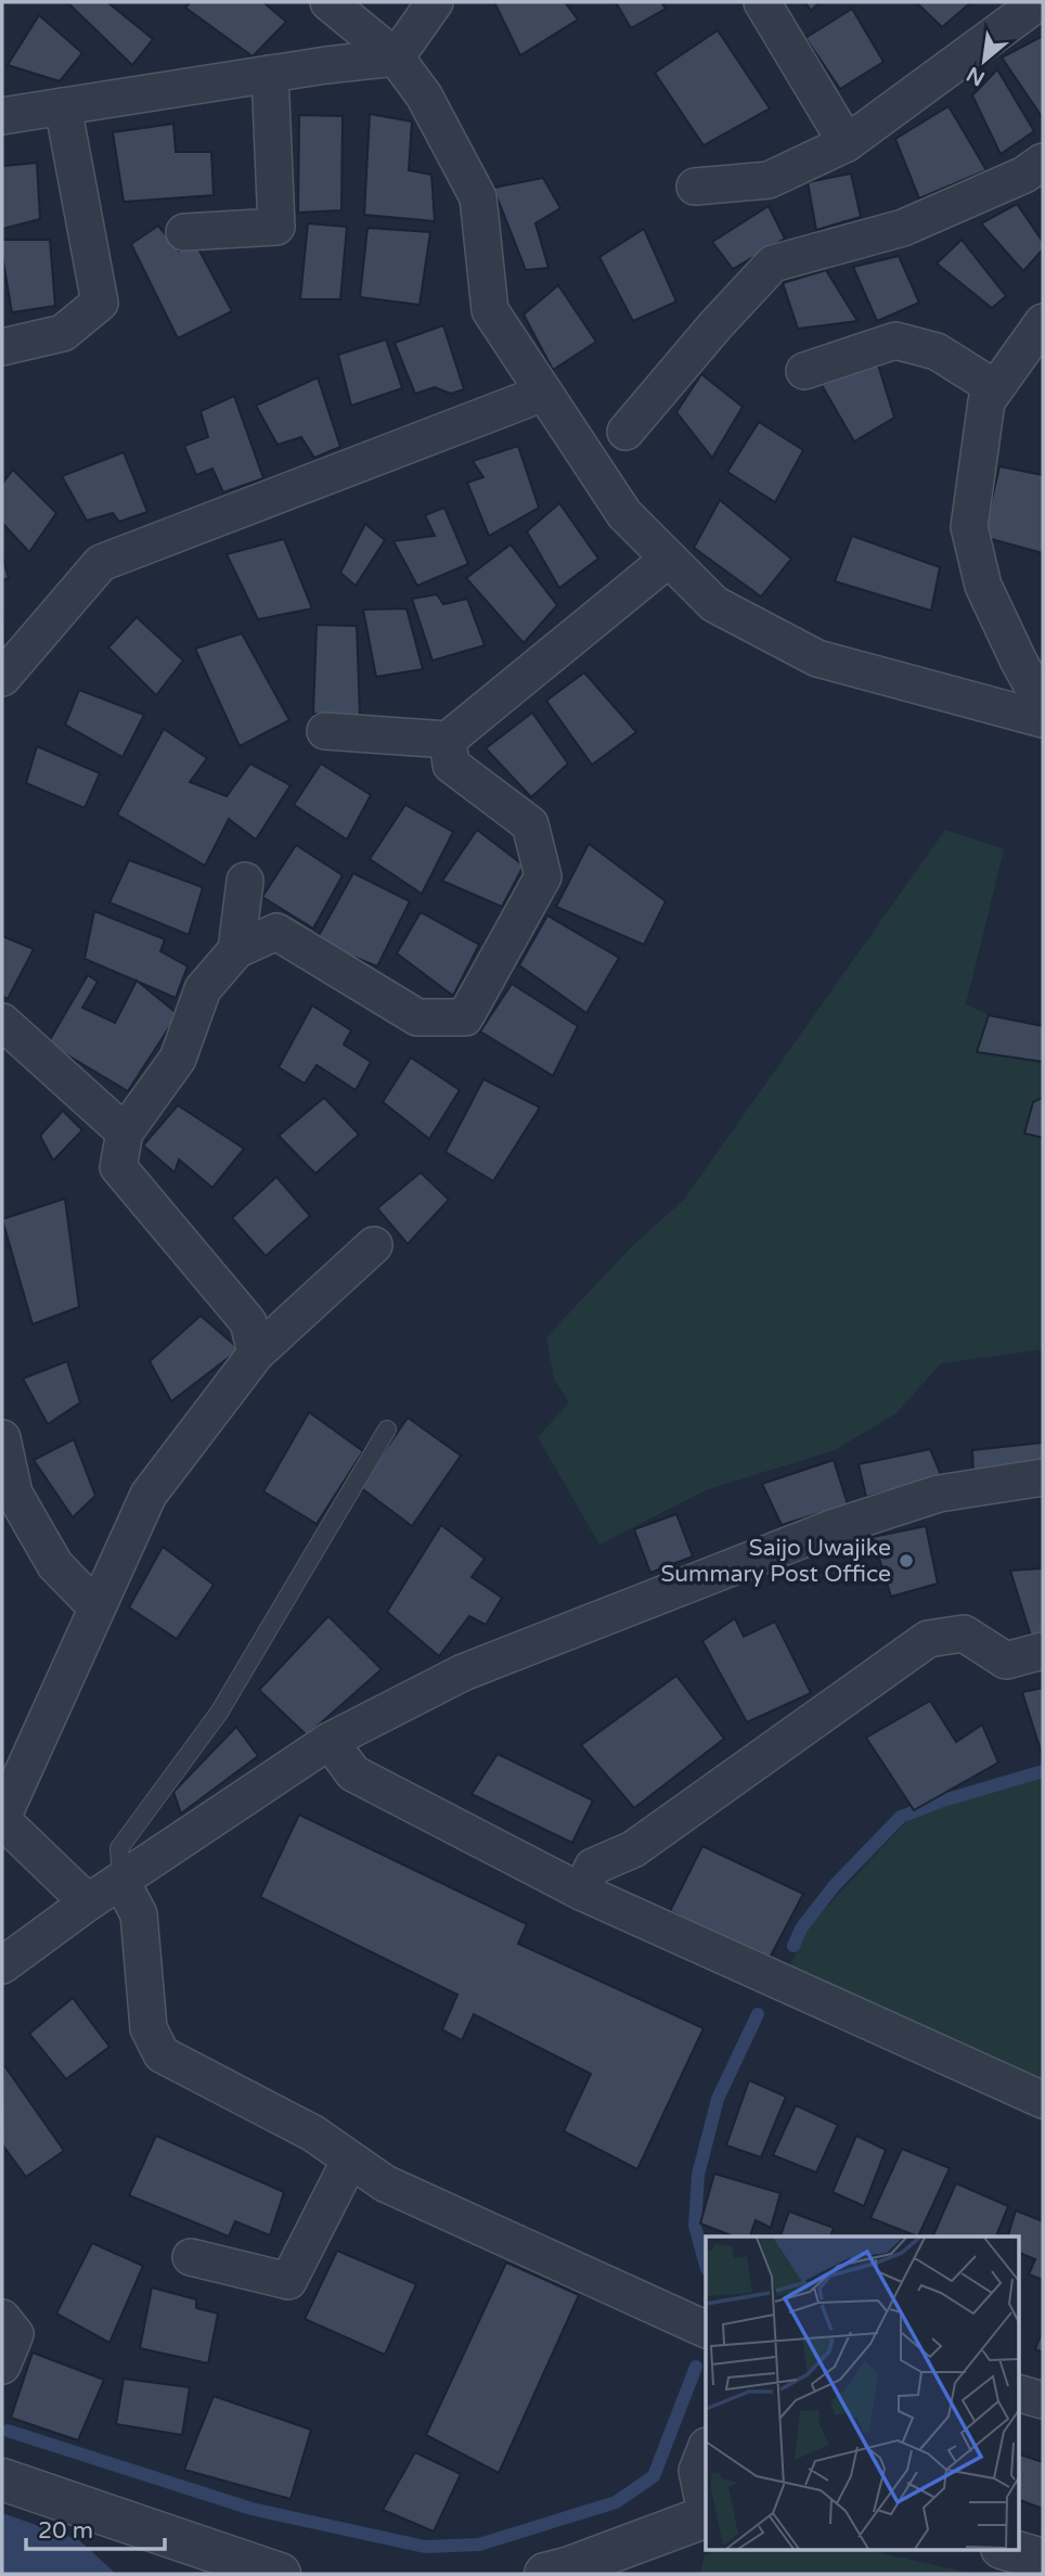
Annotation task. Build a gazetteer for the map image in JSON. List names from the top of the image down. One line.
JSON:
{"places":["Saijo Uwajike Summary Post Office"],"scale_bar":"20 m","north":"bottom left"}
